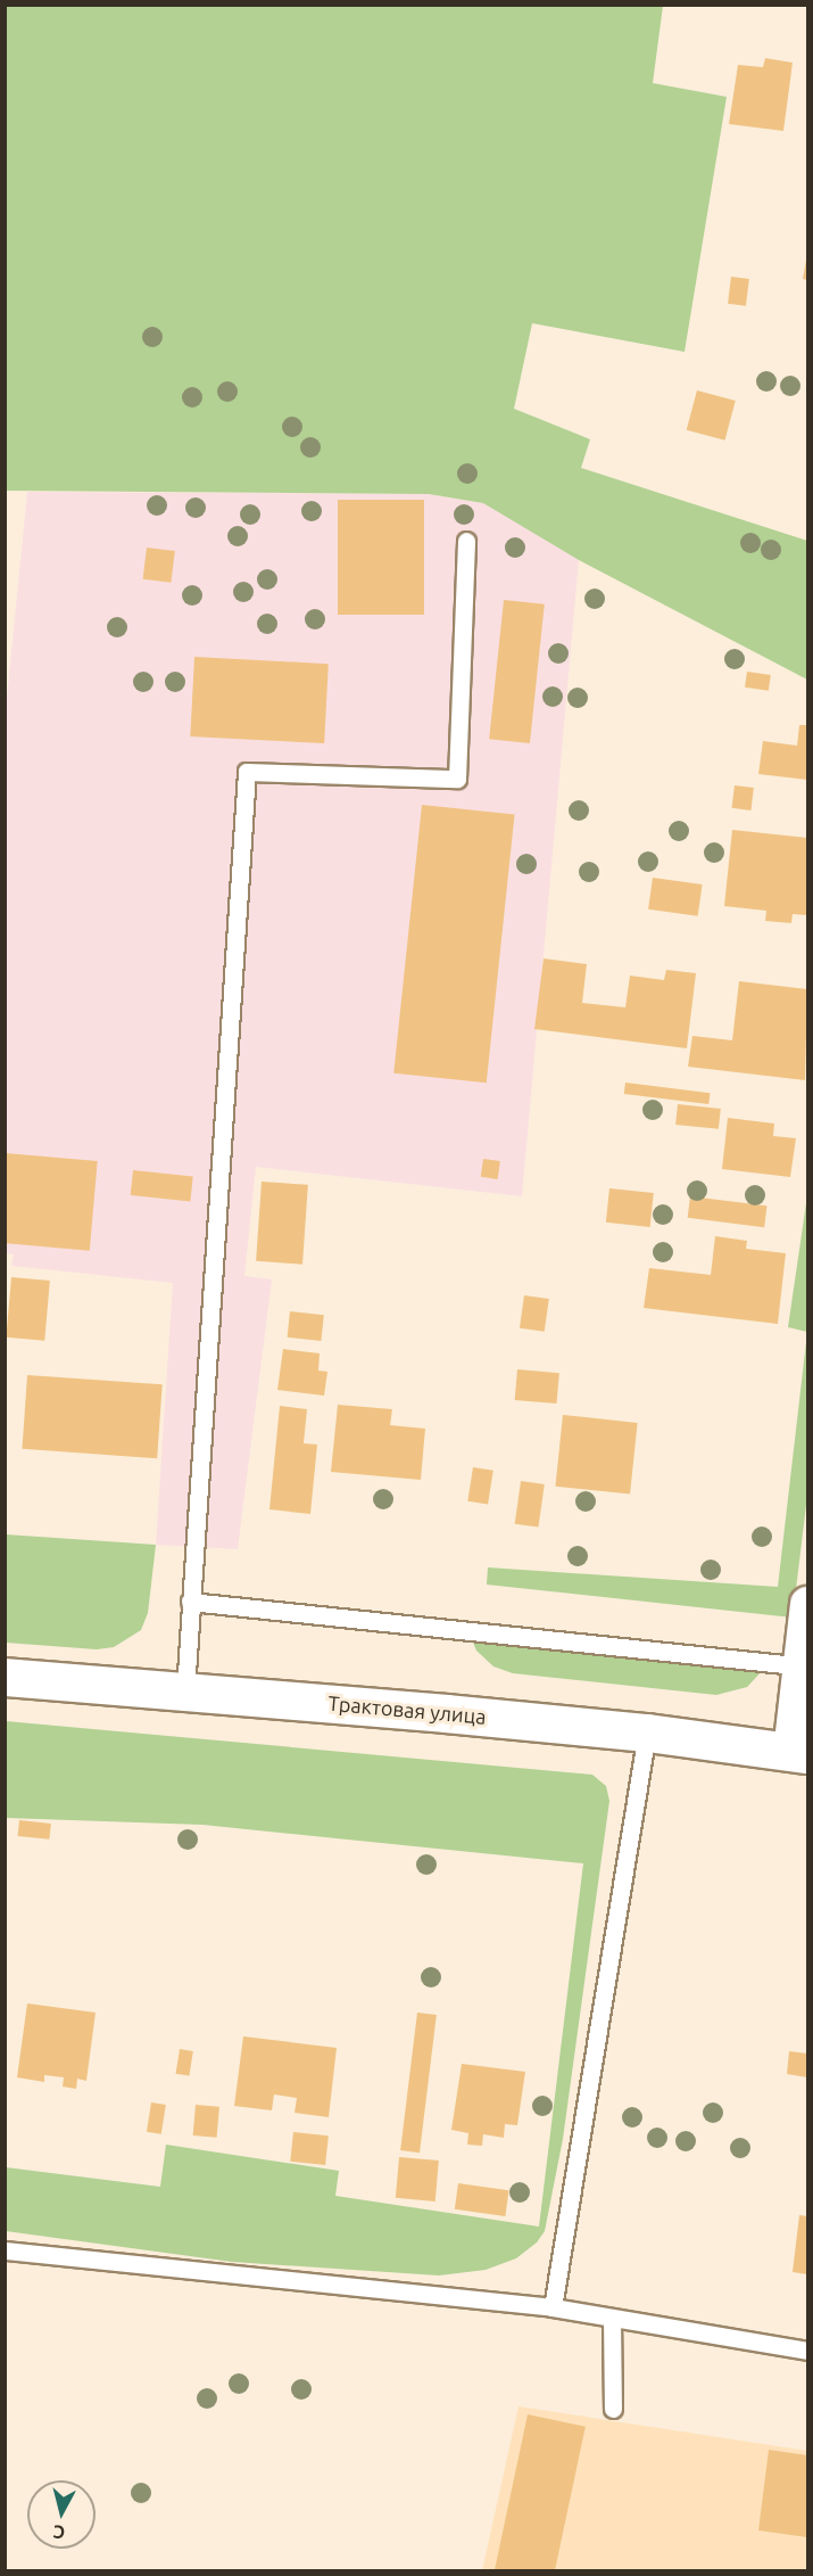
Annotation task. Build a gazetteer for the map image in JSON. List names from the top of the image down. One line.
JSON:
{"streets":{"highway":["Трактовая улица"]},"north":"bottom"}
